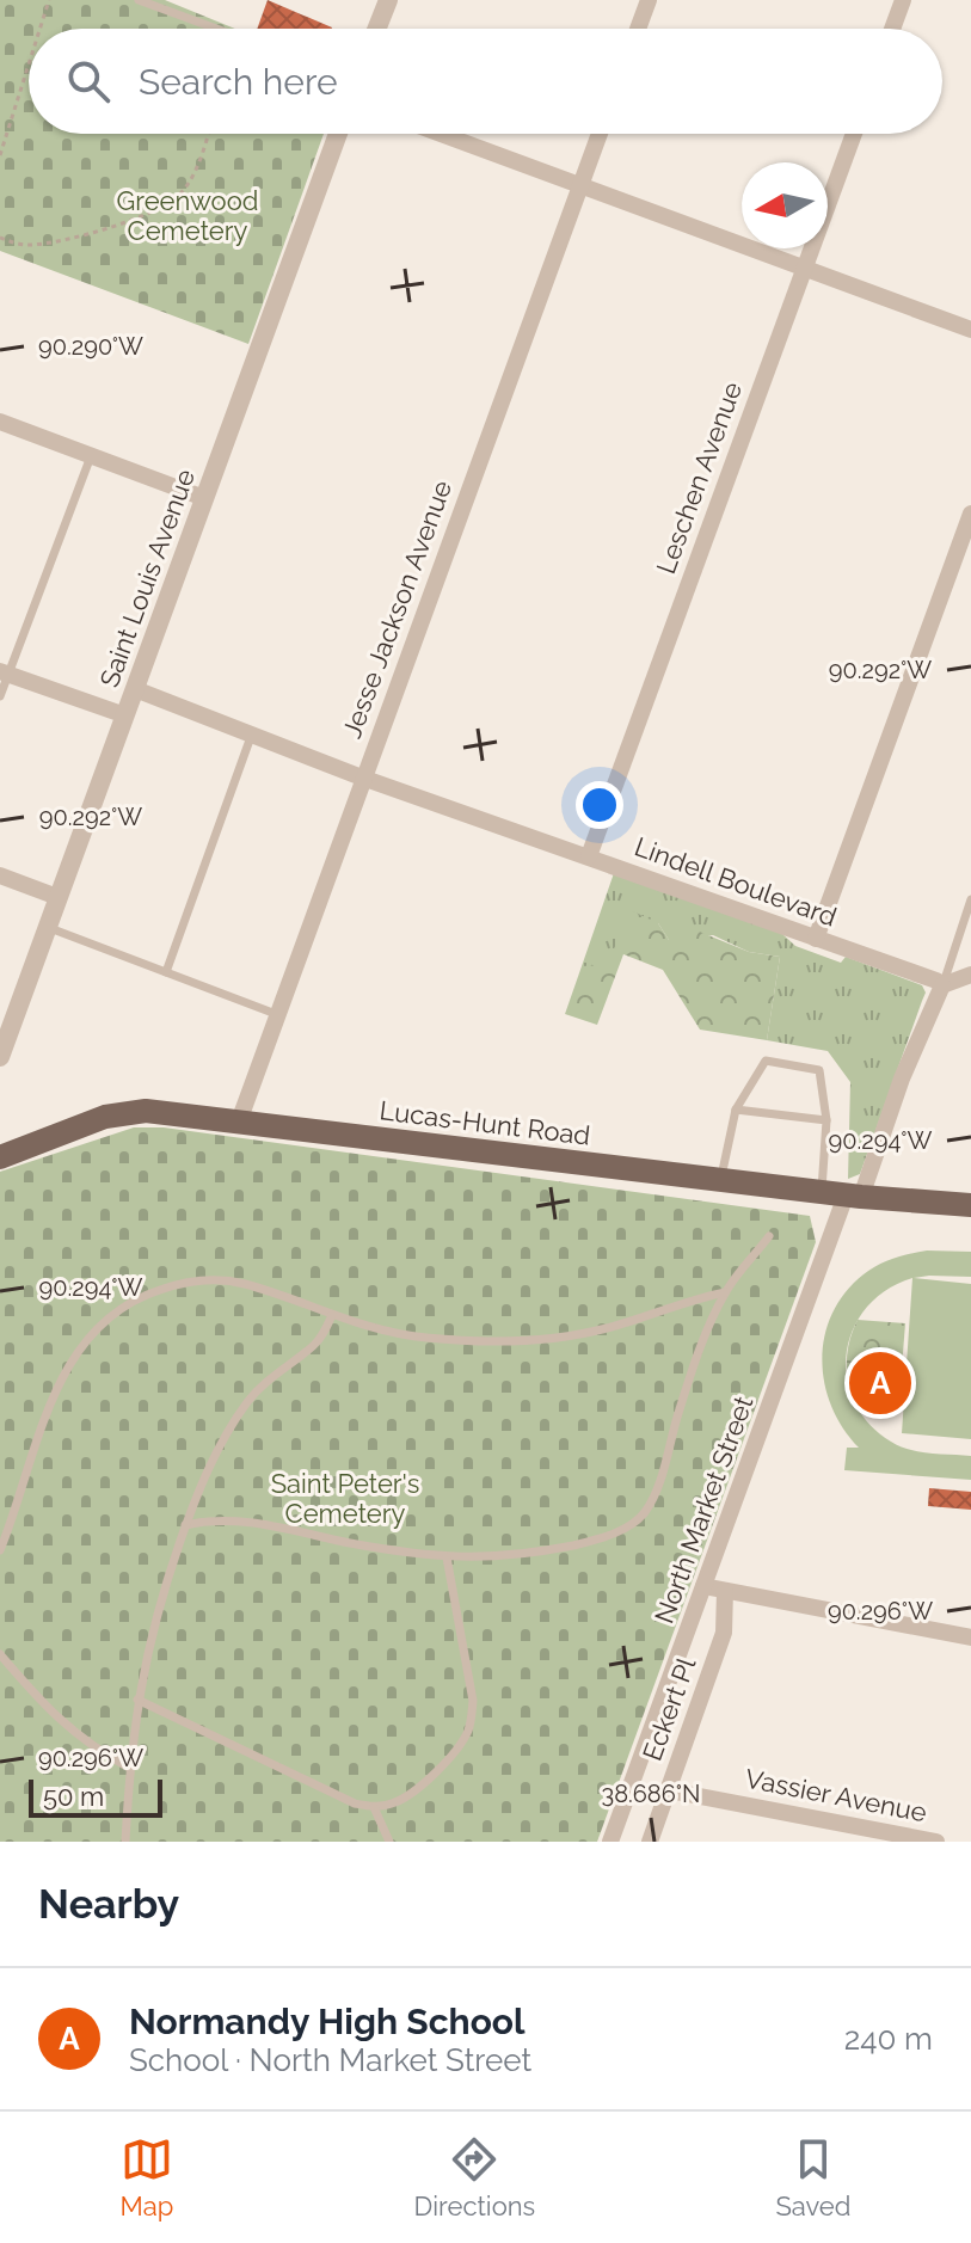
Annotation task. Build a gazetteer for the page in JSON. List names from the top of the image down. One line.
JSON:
{"streets":{"main road":["Lucas-Hunt Road"],"street":["Leschen Avenue","Saint Louis Avenue","Jesse Jackson Avenue","Lindell Boulevard","North Market Street","Eckert Pl","Vassier Avenue"]},"crossings":[["Leschen Avenue","Lindell Boulevard"],["Saint Louis Avenue","Lindell Boulevard"],["Jesse Jackson Avenue","Lindell Boulevard"],["Jesse Jackson Avenue","Lucas-Hunt Road"],["Lindell Boulevard","North Market Street"],["Lucas-Hunt Road","North Market Street"],["Eckert Pl","Vassier Avenue"]],"parks":["Greenwood Cemetery","Saint Peter's Cemetery"],"scale_bar":"50 m","north":"left","page":{"search":"Search here","pins":"A","scale":"50 m","heading":"Nearby","list":[{"mark":"A","name":"Normandy High School","note":"School · North Market Street","value":"240 m"}],"nav":["Map","Directions","Saved"]},"coordinates":["90.290°W","90.292°W","90.294°W","90.296°W","38.686°N"]}
